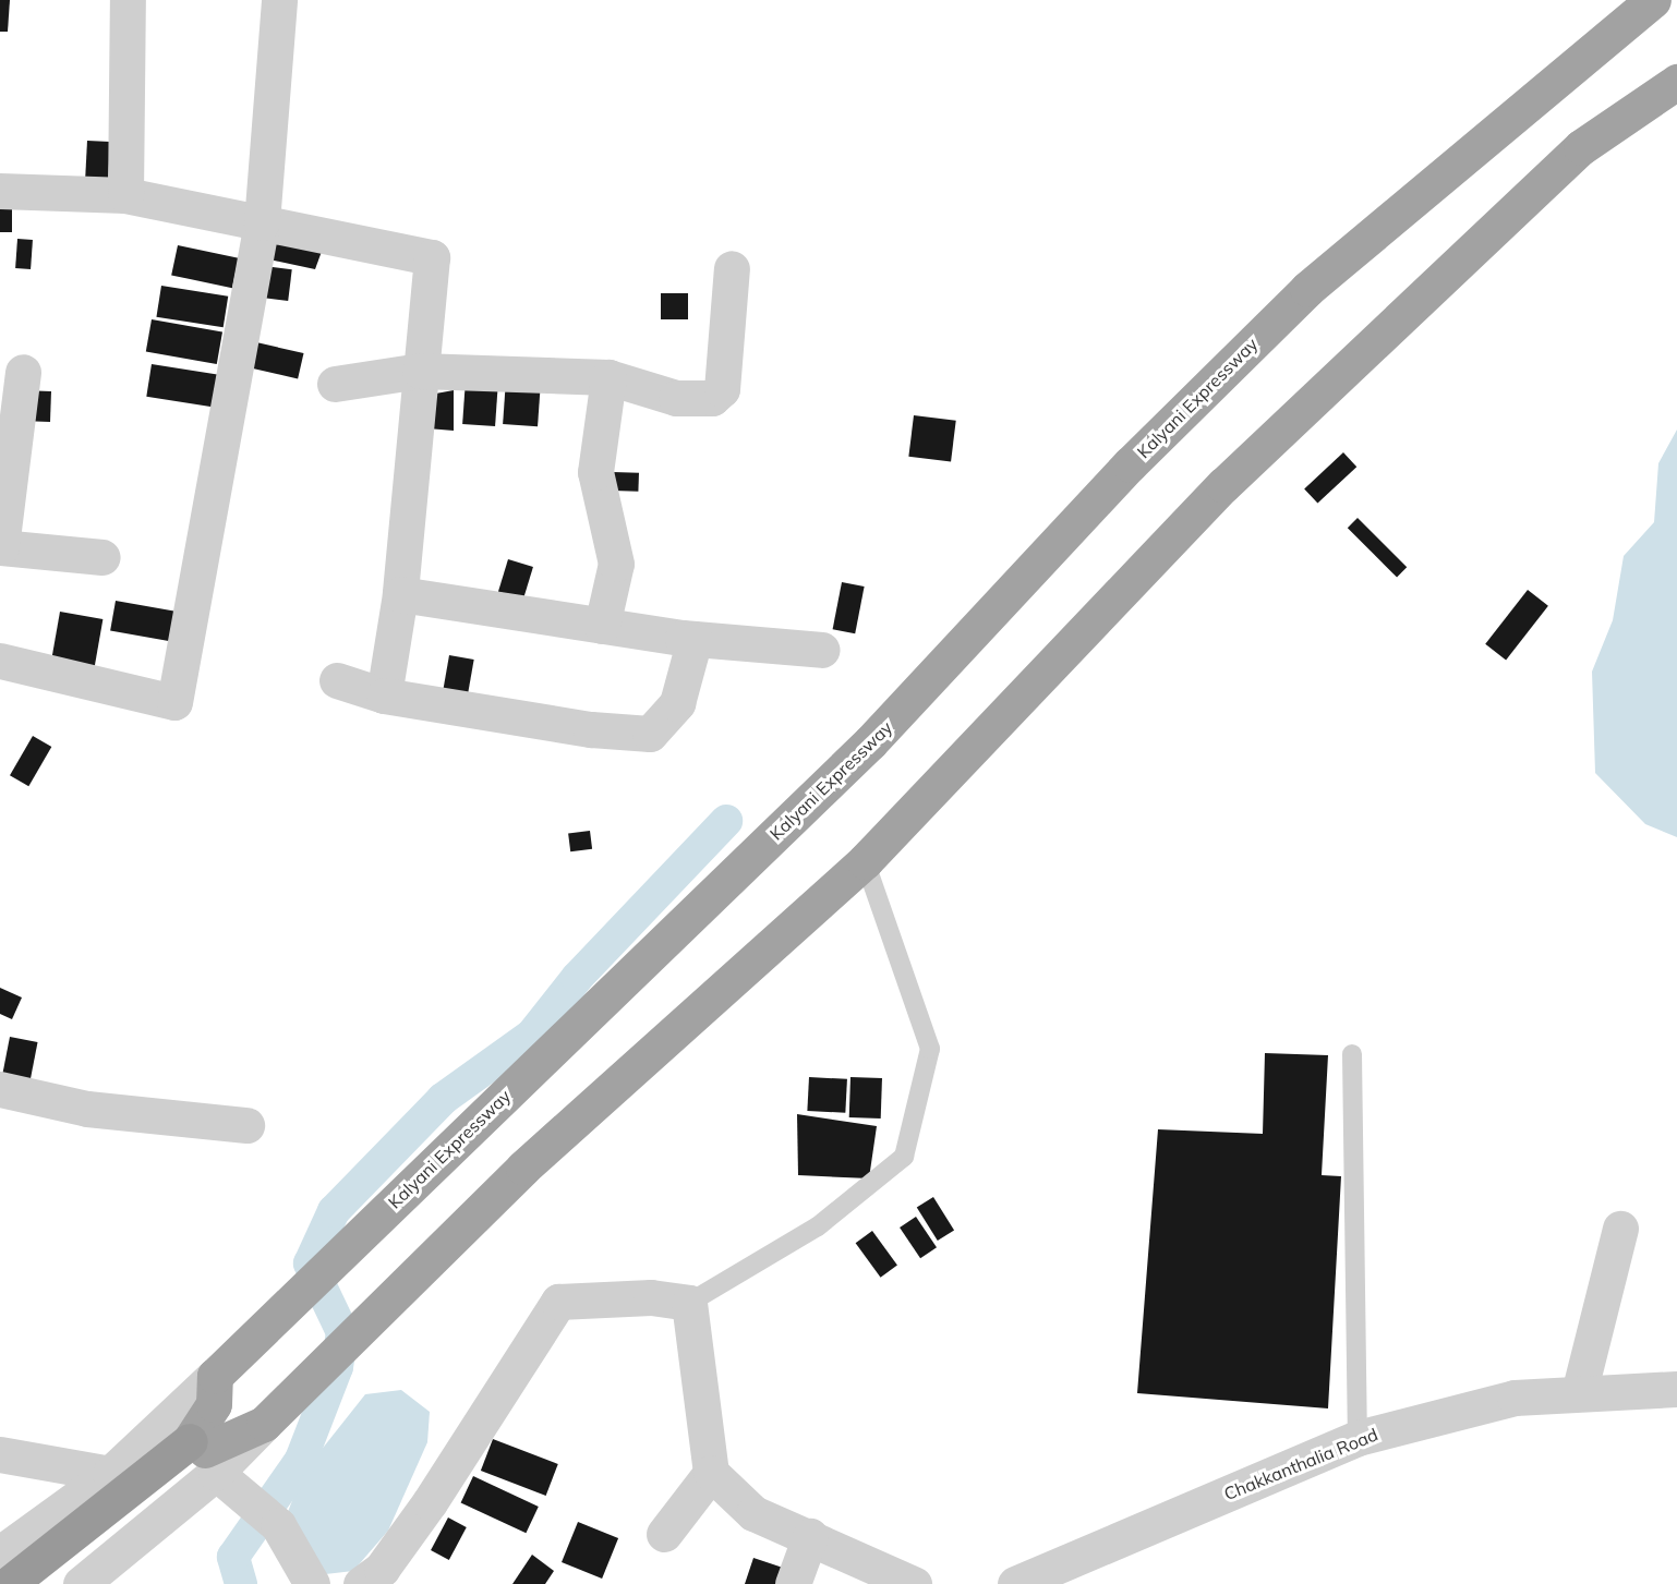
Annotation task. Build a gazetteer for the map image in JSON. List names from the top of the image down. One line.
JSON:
{"streets":{"highway":["Kalyani Expressway"],"street":["Chakkanthalia Road"]}}
